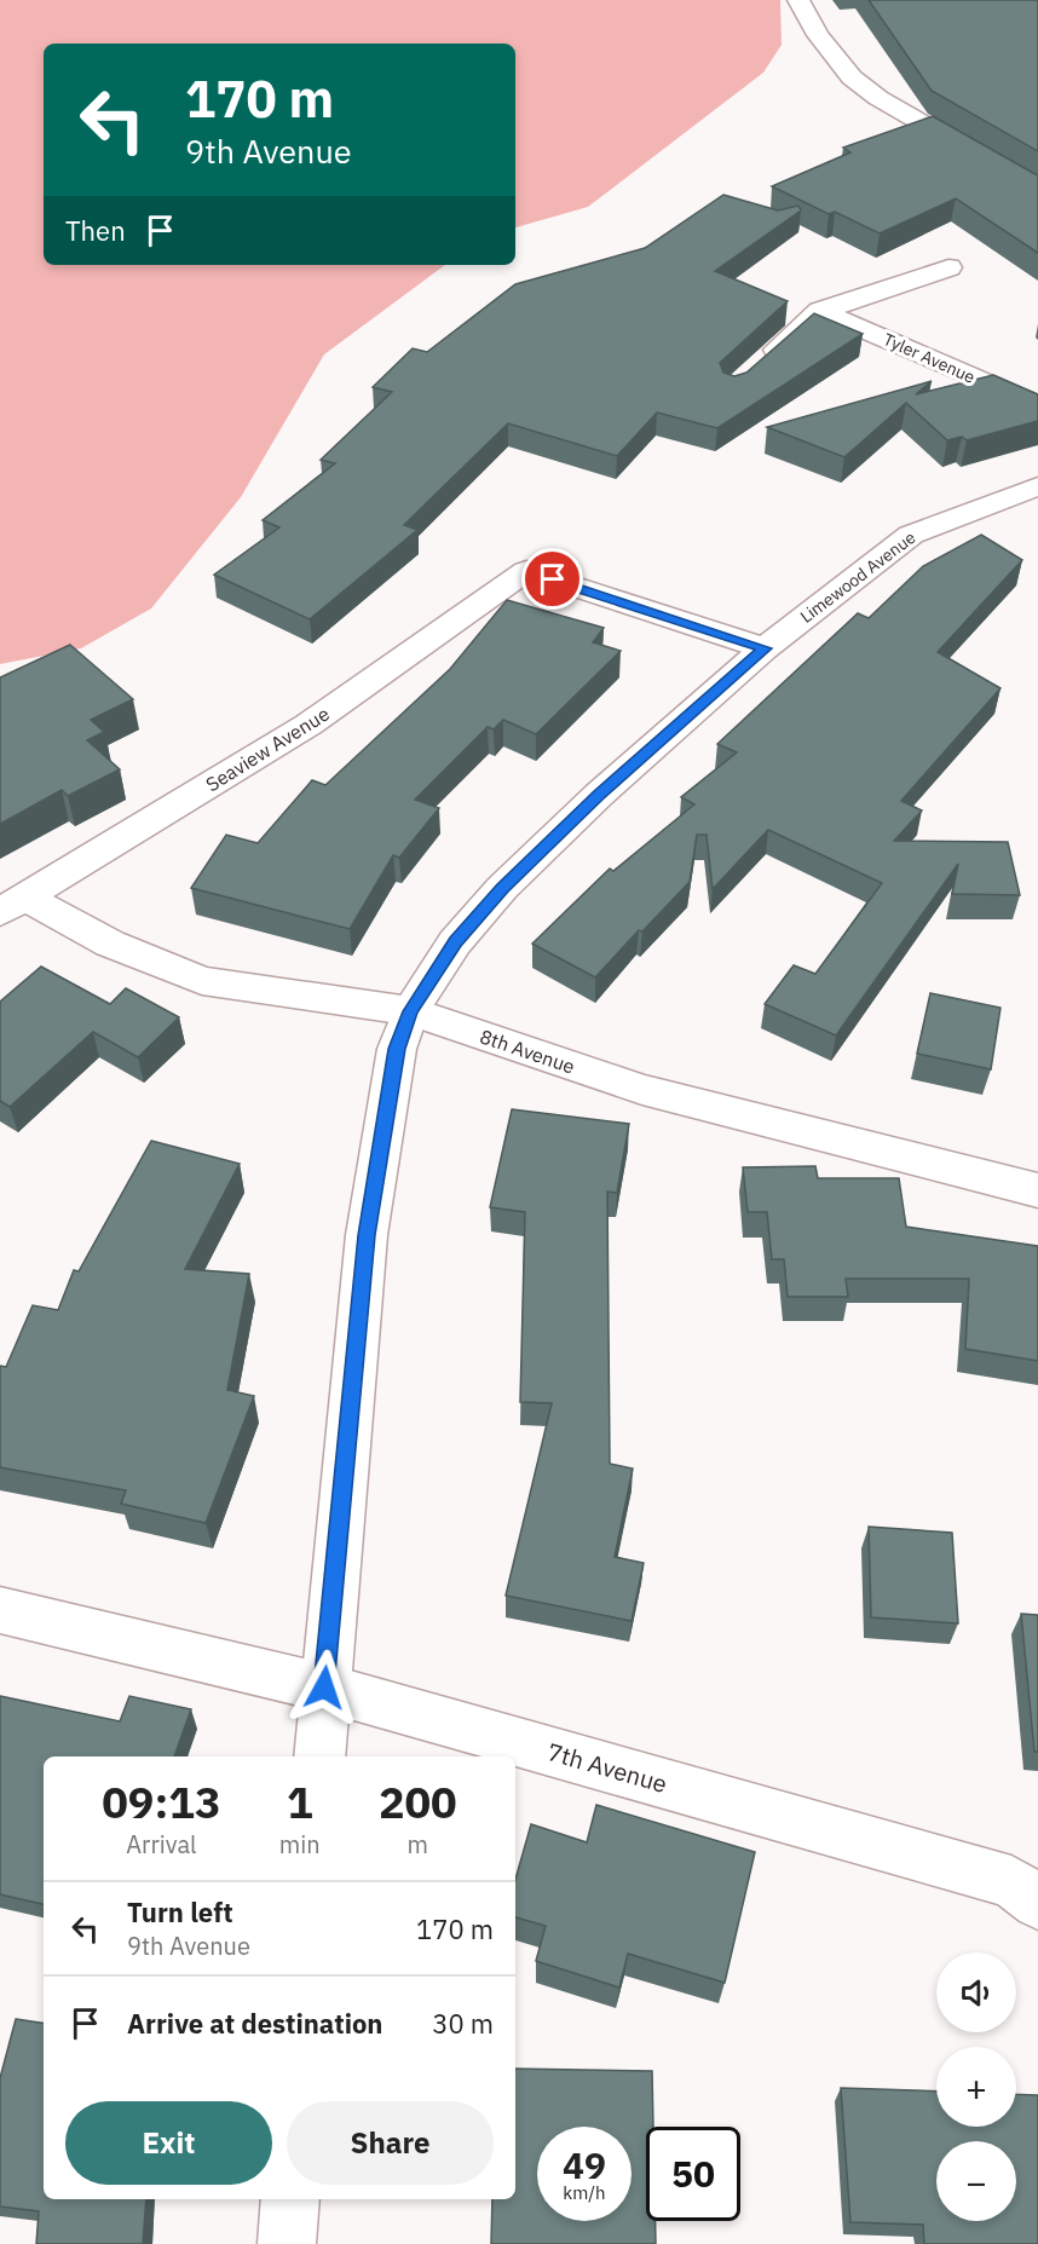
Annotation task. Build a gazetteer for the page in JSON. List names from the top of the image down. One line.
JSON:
{"streets":{"street":["Tyler Avenue","Limewood Avenue","Seaview Avenue","8th Avenue","7th Avenue"]},"crossings":[["Limewood Avenue","Seaview Avenue"],["Limewood Avenue","8th Avenue"],["Limewood Avenue","7th Avenue"],["Seaview Avenue","8th Avenue"]],"page":{"turn":["170 m","9th Avenue"],"then":"Then","eta":["09:13","Arrival","1","min","200","m"],"list":[{"name":"Turn left","note":"9th Avenue","value":"170 m"},{"name":"Arrive at destination","value":"30 m"}],"map_buttons":["+","−"],"buttons":["Exit","Share"],"speed":"49 km/h","limit":"50"}}
